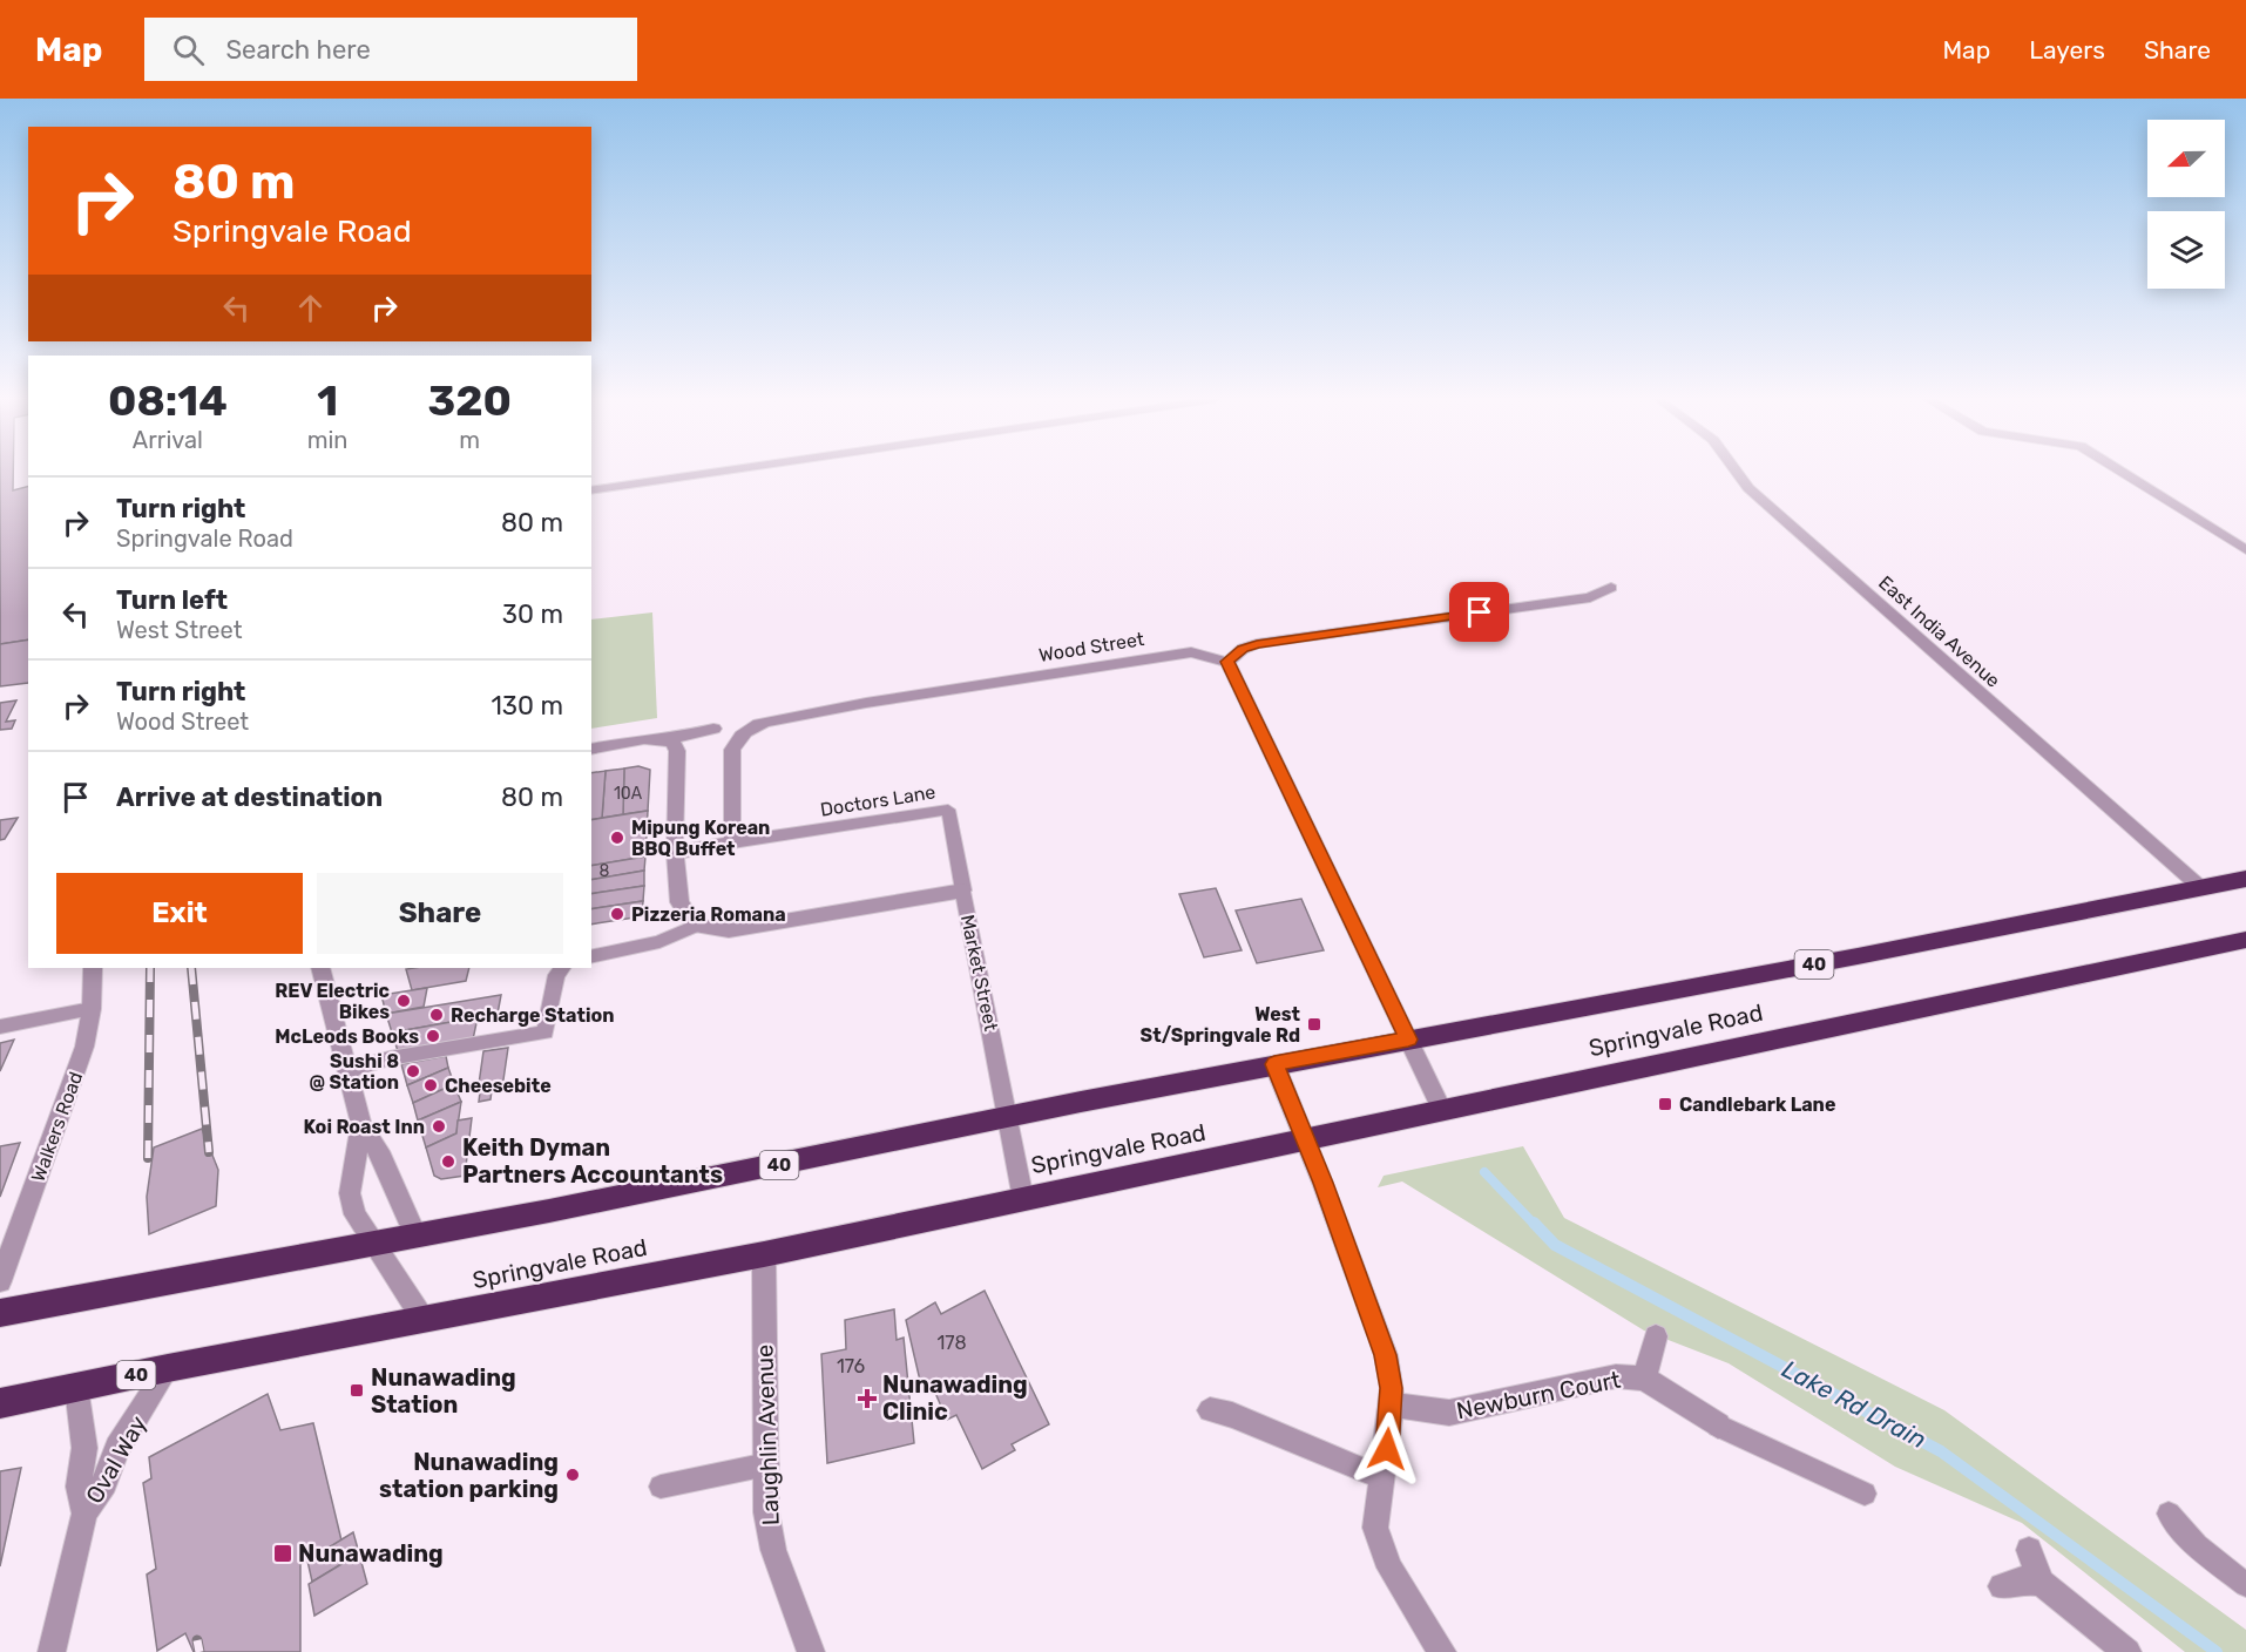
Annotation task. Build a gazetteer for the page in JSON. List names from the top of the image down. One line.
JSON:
{"streets":{"highway":["40","Springvale Road"],"street":["East India Avenue","Wood Street","Market Street","Walkers Road","Newburn Court","Laughlin Avenue","Oval Way"],"lane":["Doctors Lane"]},"crossings":[["East India Avenue","Springvale Road"],["Wood Street","Doctors Lane"],["Doctors Lane","Market Street"],["Market Street","Springvale Road"],["Springvale Road","Laughlin Avenue"],["Springvale Road","Oval Way"]],"water":["Lake Rd Drain"],"places":{"other":["Mipung Korean BBQ Buffet","Pizzeria Romana","REV Electric Bikes","Recharge Station","McLeods Books","Sushi 8 @ Station","Cheesebite","Koi Roast Inn","Keith Dyman Partners Accountants","Nunawading station parking"],"transit":["West St/Springvale Rd","Candlebark Lane","Nunawading Station","Nunawading"],"health":["Nunawading Clinic"]},"house_numbers":["10A","8","178","176"],"north":"left","page":{"header":"Map","search":"Search here","nav":["Map","Layers","Share"],"turn":["80 m","Springvale Road"],"eta":["08:14","Arrival","1","min","320","m"],"list":[{"name":"Turn right","note":"Springvale Road","value":"80 m"},{"name":"Turn left","note":"West Street","value":"30 m"},{"name":"Turn right","note":"Wood Street","value":"130 m"},{"name":"Arrive at destination","value":"80 m"}],"buttons":["Exit","Share"]}}
